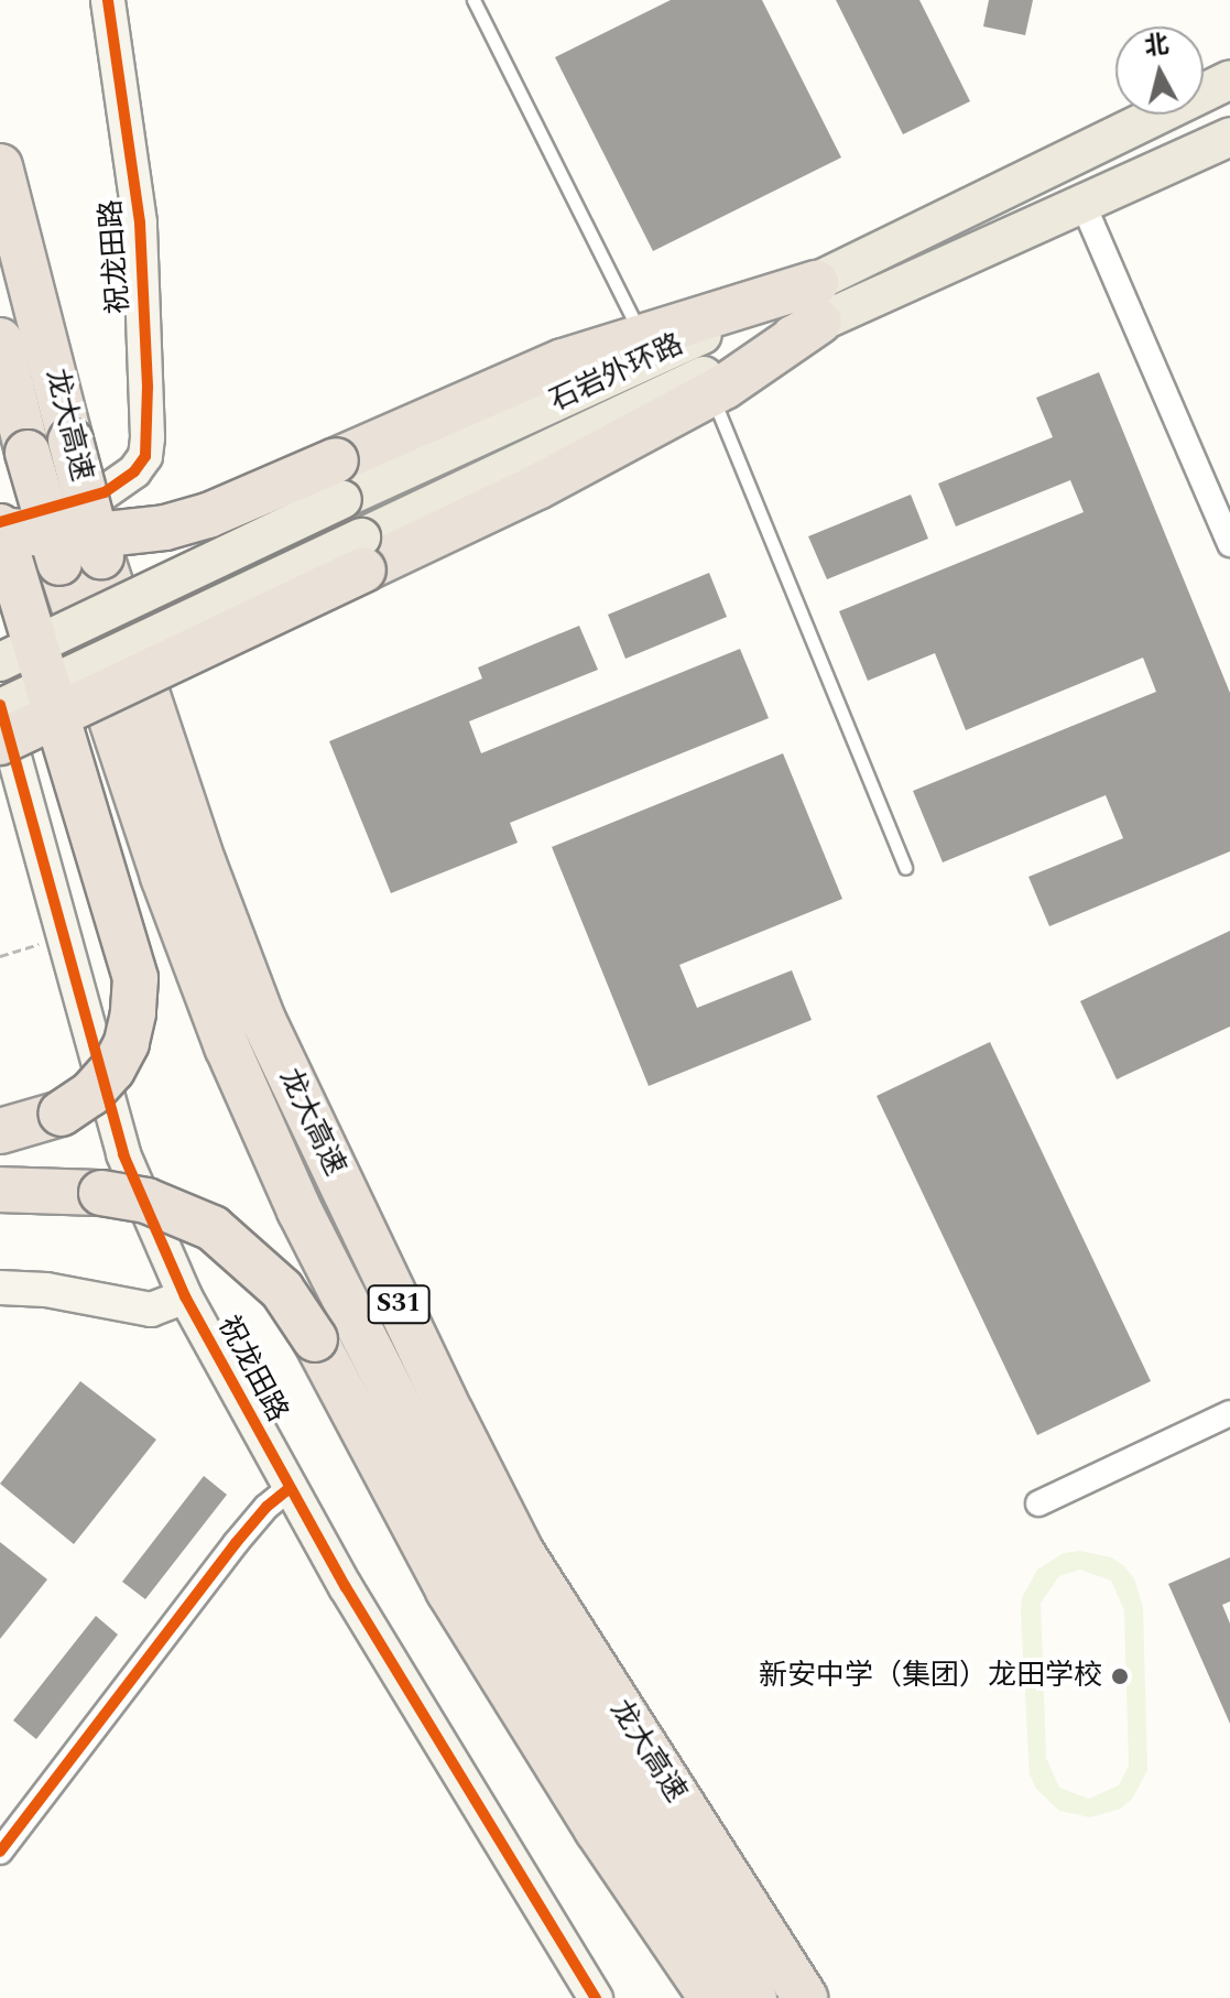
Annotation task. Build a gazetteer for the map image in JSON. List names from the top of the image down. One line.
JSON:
{"streets":{"highway":["龙大高速","S31"],"main road":["石岩外环路"],"street":["祝龙田路"]},"crossings":[["祝龙田路","石岩外环路"]],"places":["新安中学（集团）龙田学校"],"north":"top"}
